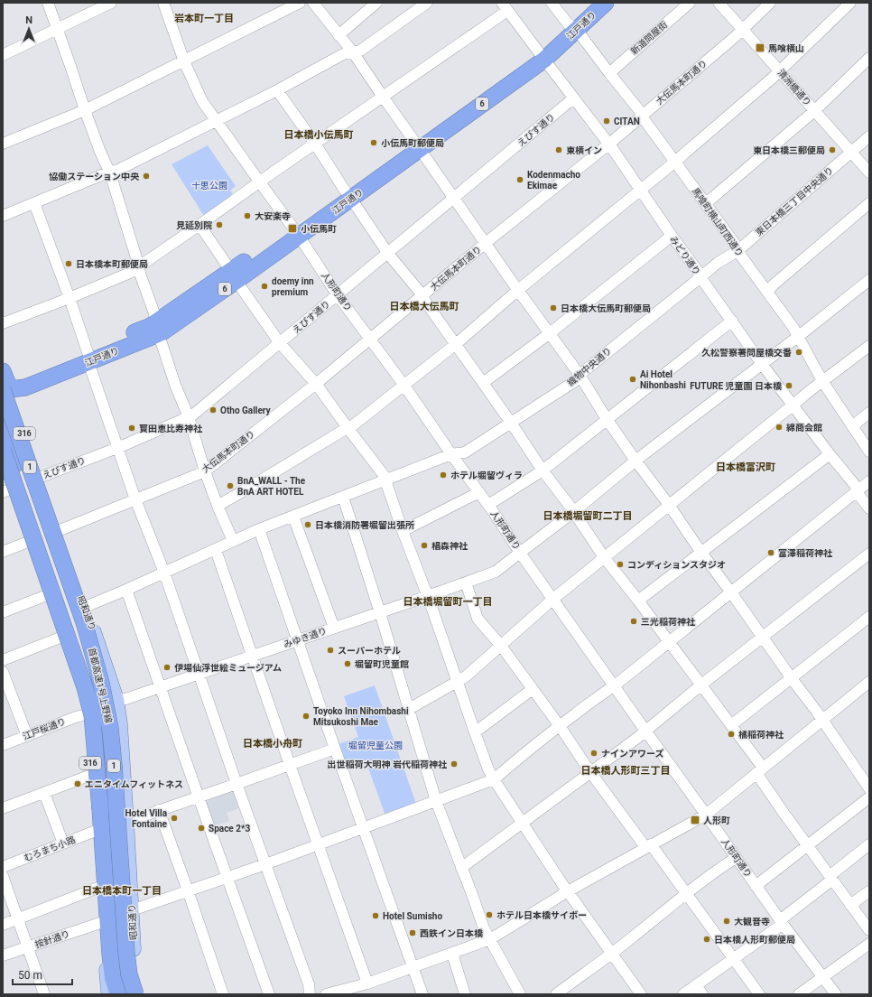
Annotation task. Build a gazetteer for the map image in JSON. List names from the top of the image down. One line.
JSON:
{"streets":{"highway":["江戸通り","6","1","昭和通り","首都高速1号上野線"],"main road":["316"],"street":["新道問屋街","大伝馬本町通り","清洲橋通り","えびす通り","東日本橋三丁目中央通り","馬喰町横山町西通り","みどり通り","人形町通り","織物中央通り","みゆき通り","江戸桜通り","むろまち小路","按針通り"]},"crossings":[["江戸通り","馬喰町横山町西通り"],["江戸通り","みどり通り"],["江戸通り","人形町通り"],["江戸通り","昭和通り"],["江戸通り","首都高速1号上野線"],["新道問屋街","馬喰町横山町西通り"],["大伝馬本町通り","清洲橋通り"],["大伝馬本町通り","馬喰町横山町西通り"],["大伝馬本町通り","みどり通り"],["大伝馬本町通り","人形町通り"],["大伝馬本町通り","昭和通り"],["清洲橋通り","東日本橋三丁目中央通り"],["えびす通り","みどり通り"],["えびす通り","人形町通り"],["えびす通り","昭和通り"],["東日本橋三丁目中央通り","馬喰町横山町西通り"],["東日本橋三丁目中央通り","織物中央通り"],["馬喰町横山町西通り","みゆき通り"],["みどり通り","織物中央通り"],["みどり通り","みゆき通り"],["人形町通り","織物中央通り"],["人形町通り","みゆき通り"],["織物中央通り","昭和通り"],["316","みゆき通り"],["316","江戸桜通り"],["316","むろまち小路"],["316","按針通り"],["昭和通り","みゆき通り"],["昭和通り","首都高速1号上野線"],["みゆき通り","江戸桜通り"]],"districts":["岩本町一丁目","日本橋小伝馬町","日本橋大伝馬町","日本橋富沢町","日本橋堀留町二丁目","日本橋堀留町一丁目","日本橋小舟町","日本橋人形町三丁目","日本橋本町一丁目"],"parks":["十思公園","堀留児童公園"],"places":{"transit":["馬喰横山","小伝馬町","人形町"],"other":["CITAN","小伝馬町郵便局","東横イン","東日本橋三郵便局","協働ステーション中央","Kodenmacho Ekimae","大安楽寺","見延別院","日本橋本町郵便局","doemy inn premium","日本橋大伝馬町郵便局","久松警察署問屋橋交番","Ai Hotel Nihonbashi","FUTURE 児童園 日本橋","Otho Gallery","綿商会館","寳田恵比寿神社","ホテル堀留ヴィラ","BnA_WALL - The BnA ART HOTEL","日本橋消防署堀留出張所","椙森神社","富澤稲荷神社","コンディションスタジオ","三光稲荷神社","スーパーホテル","堀留町児童館","伊場仙浮世絵ミュージアム","Toyoko Inn Nihombashi Mitsukoshi Mae","橘稲荷神社","ナインアワーズ","出世稲荷大明神 岩代稲荷神社","エニタイムフィットネス","Hotel Villa Fontaine","Space 2*3","ホテル日本橋サイボー","Hotel Sumisho","大観音寺","西鉄イン日本橋","日本橋人形町郵便局"]},"scale_bar":"50 m","north":"top"}
